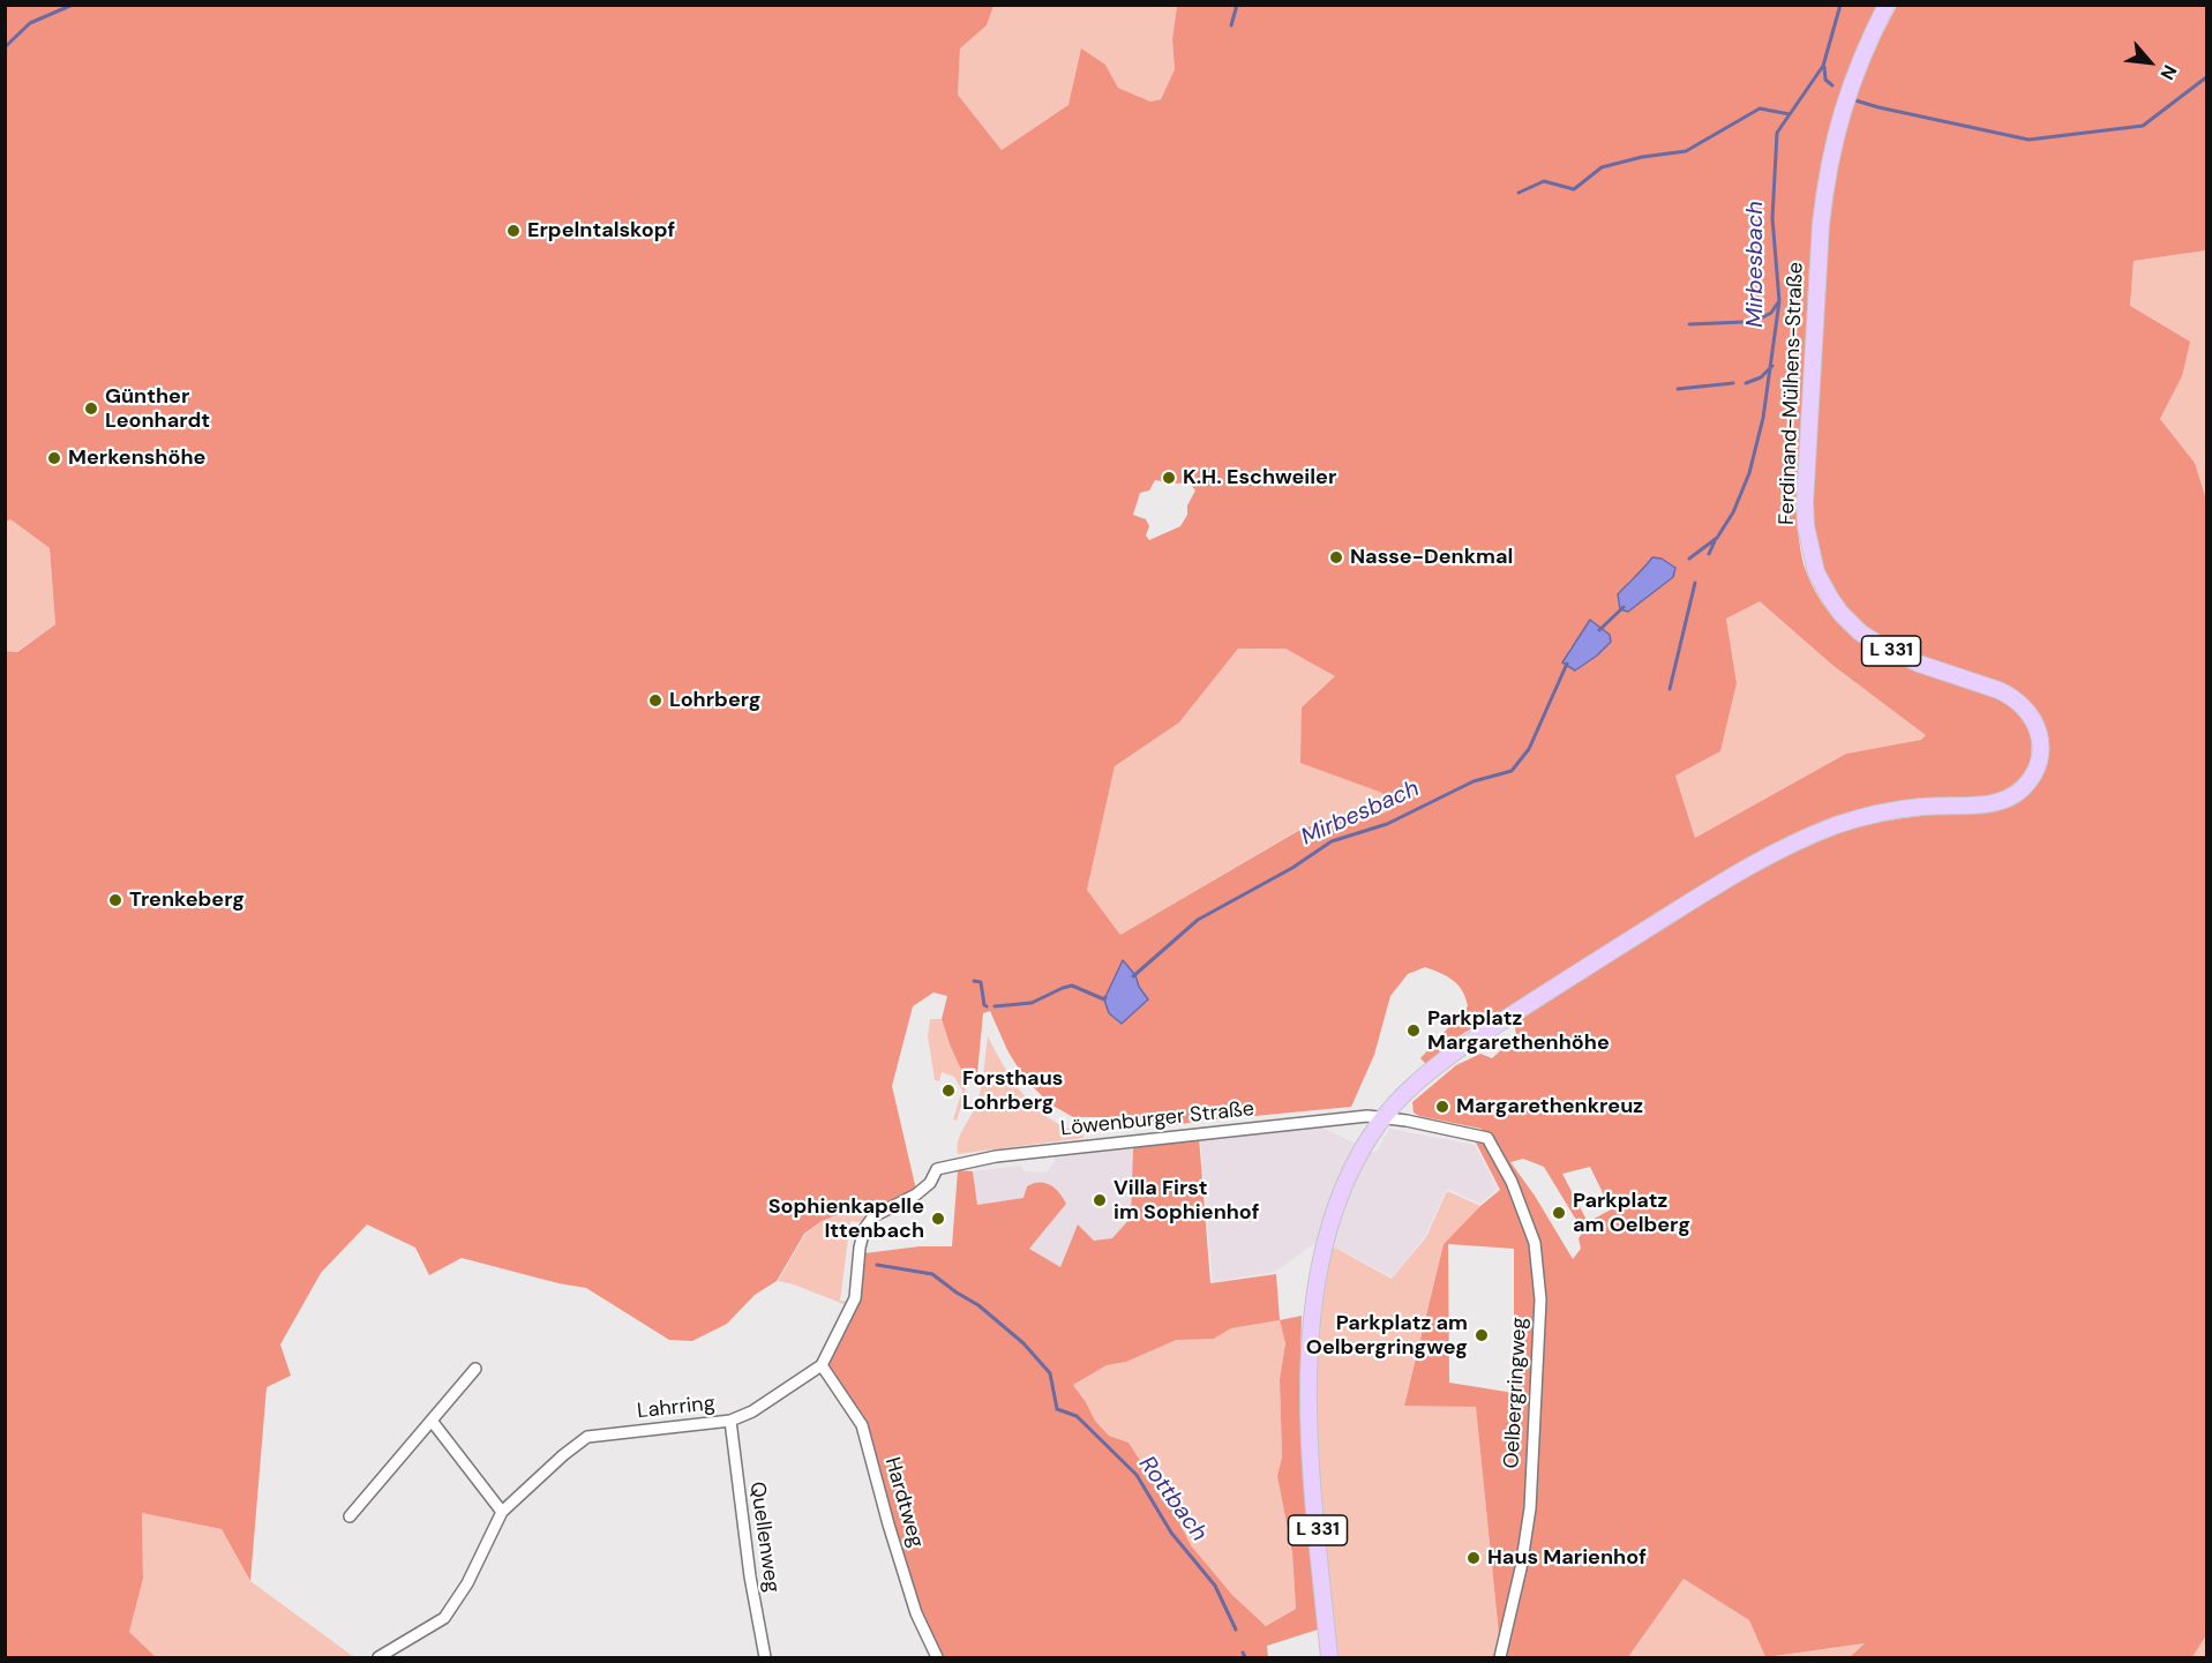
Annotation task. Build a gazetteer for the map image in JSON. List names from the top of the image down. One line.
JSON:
{"streets":{"main road":["Ferdinand-Mülhens-Straße","L 331"],"street":["Löwenburger Straße","Oelbergringweg","Lahrring","Hardtweg","Quellenweg"]},"crossings":[["Ferdinand-Mülhens-Straße","L 331"],["Ferdinand-Mülhens-Straße","Löwenburger Straße"],["L 331","Löwenburger Straße"],["Löwenburger Straße","Oelbergringweg"],["Löwenburger Straße","Lahrring"],["Lahrring","Hardtweg"],["Lahrring","Quellenweg"]],"water":["Mirbesbach","Rottbach"],"places":["Erpelntalskopf","Günther Leonhardt","Merkenshöhe","K.H. Eschweiler","Nasse-Denkmal","Lohrberg","Trenkeberg","Parkplatz Margarethenhöhe","Forsthaus Lohrberg","Margarethenkreuz","Villa First im Sophienhof","Parkplatz am Oelberg","Sophienkapelle Ittenbach","Parkplatz am Oelbergringweg","Haus Marienhof"],"north":"bottom right"}
